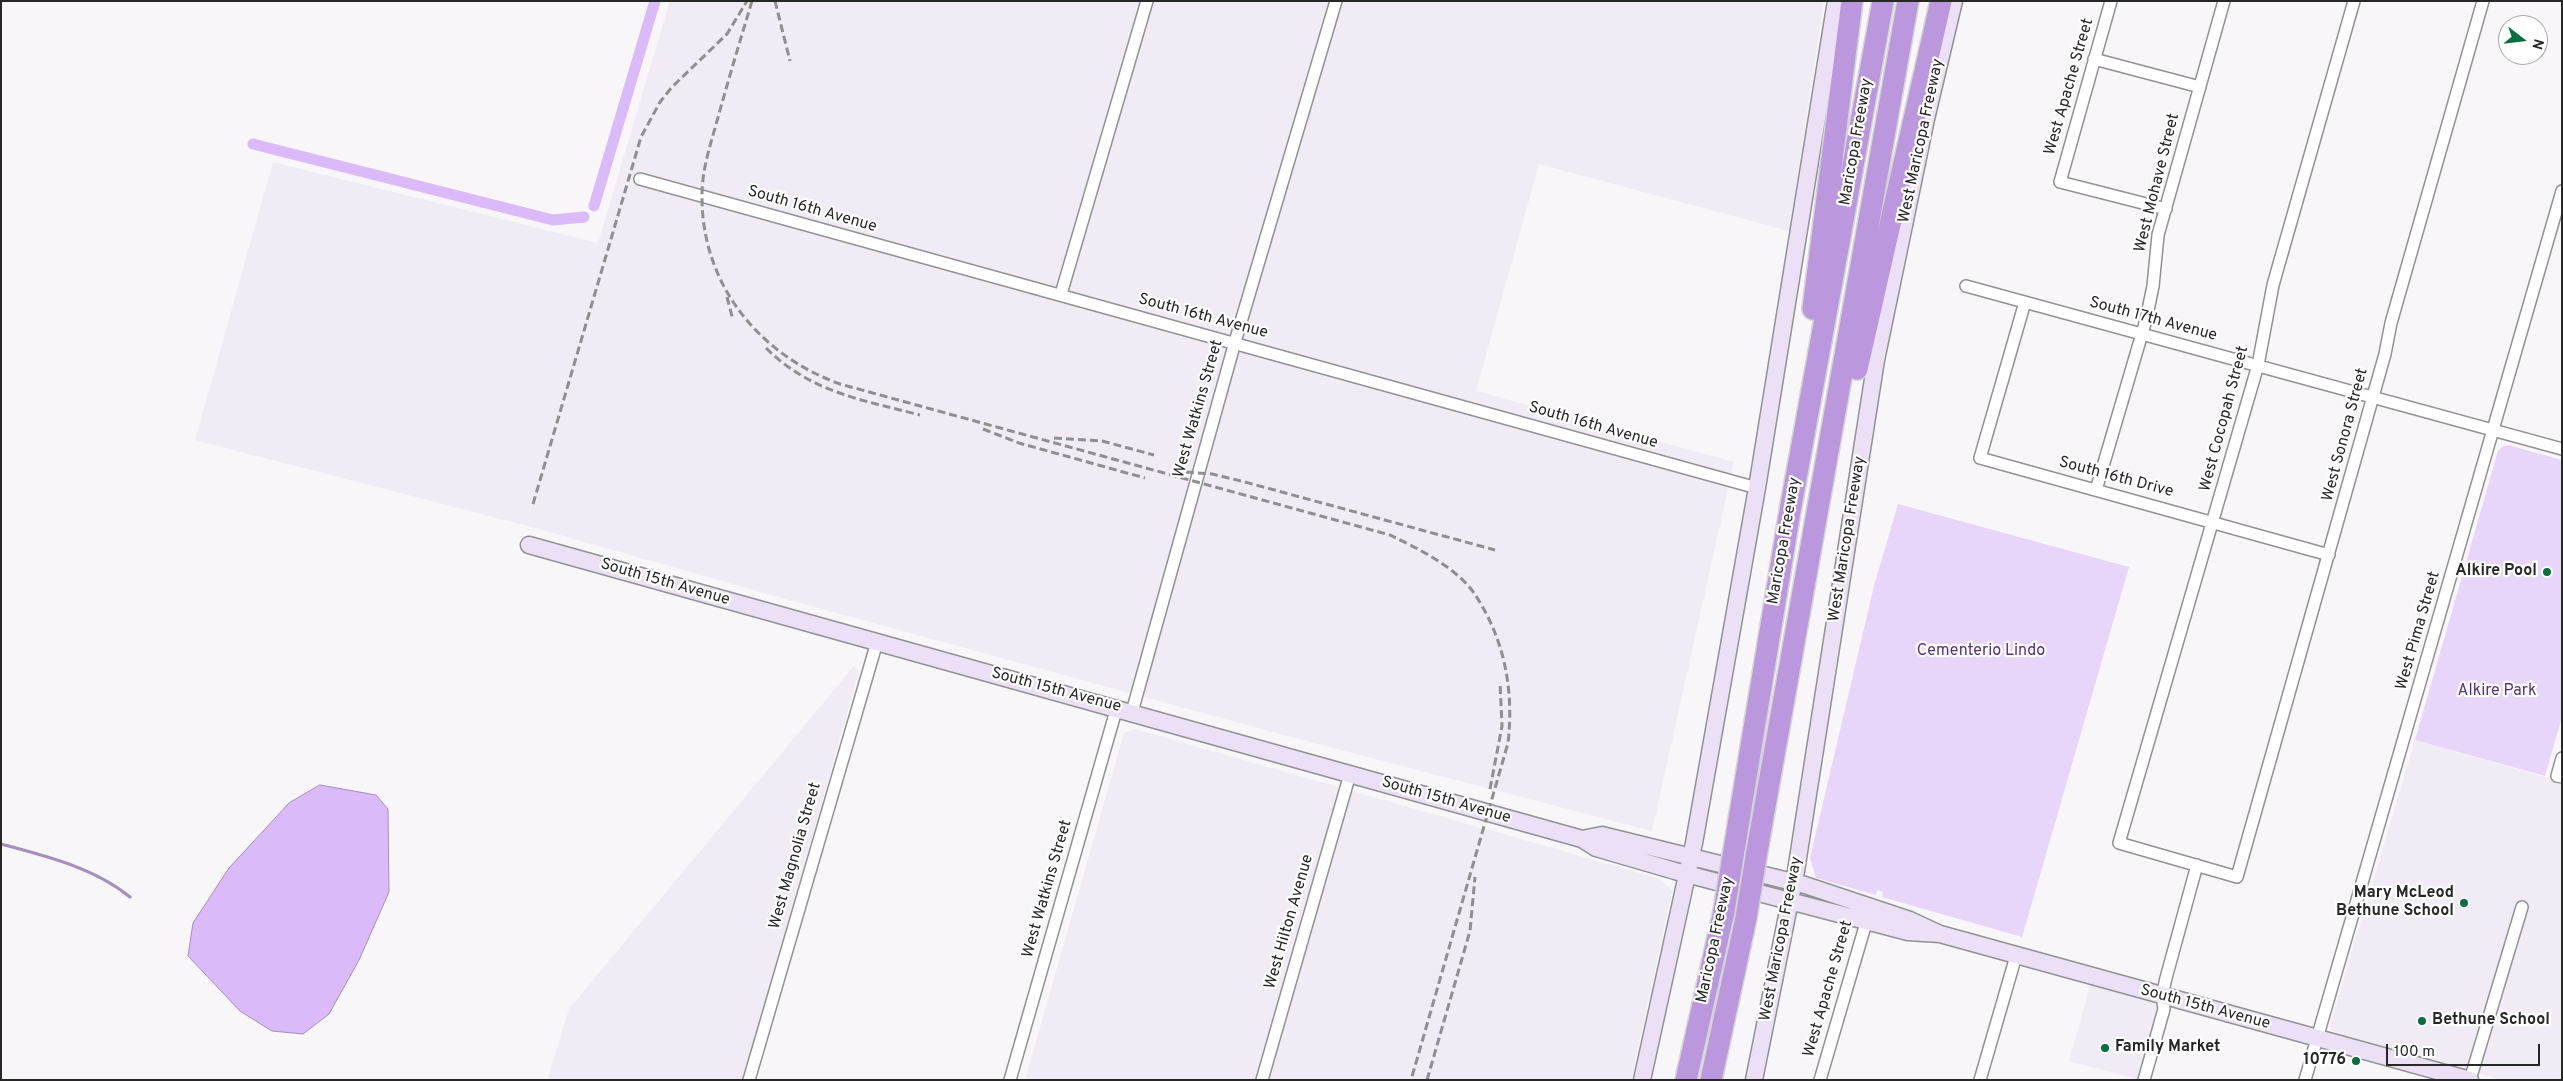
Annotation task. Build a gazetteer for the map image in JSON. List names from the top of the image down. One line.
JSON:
{"streets":{"highway":["Maricopa Freeway"],"main road":["West Maricopa Freeway","South 15th Avenue"],"street":["West Apache Street","West Mohave Street","South 16th Avenue","South 17th Avenue","West Watkins Street","West Cocopah Street","West Sonora Street","South 16th Drive","West Pima Street","West Magnolia Street","West Hilton Avenue"]},"crossings":[["West Apache Street","West Mohave Street"],["West Apache Street","South 15th Avenue"],["West Maricopa Freeway","South 15th Avenue"],["West Mohave Street","South 17th Avenue"],["West Mohave Street","South 16th Drive"],["South 16th Avenue","West Watkins Street"],["South 17th Avenue","West Cocopah Street"],["South 17th Avenue","West Sonora Street"],["South 17th Avenue","South 16th Drive"],["South 17th Avenue","West Pima Street"],["West Watkins Street","South 15th Avenue"],["West Cocopah Street","West Sonora Street"],["West Cocopah Street","South 16th Drive"],["West Sonora Street","South 16th Drive"],["South 15th Avenue","West Pima Street"],["South 15th Avenue","West Magnolia Street"],["South 15th Avenue","West Hilton Avenue"]],"parks":["Cementerio Lindo","Alkire Park"],"places":["Alkire Pool","Mary McLeod Bethune School","Bethune School","Family Market","10776"],"scale_bar":"100 m","north":"right"}
